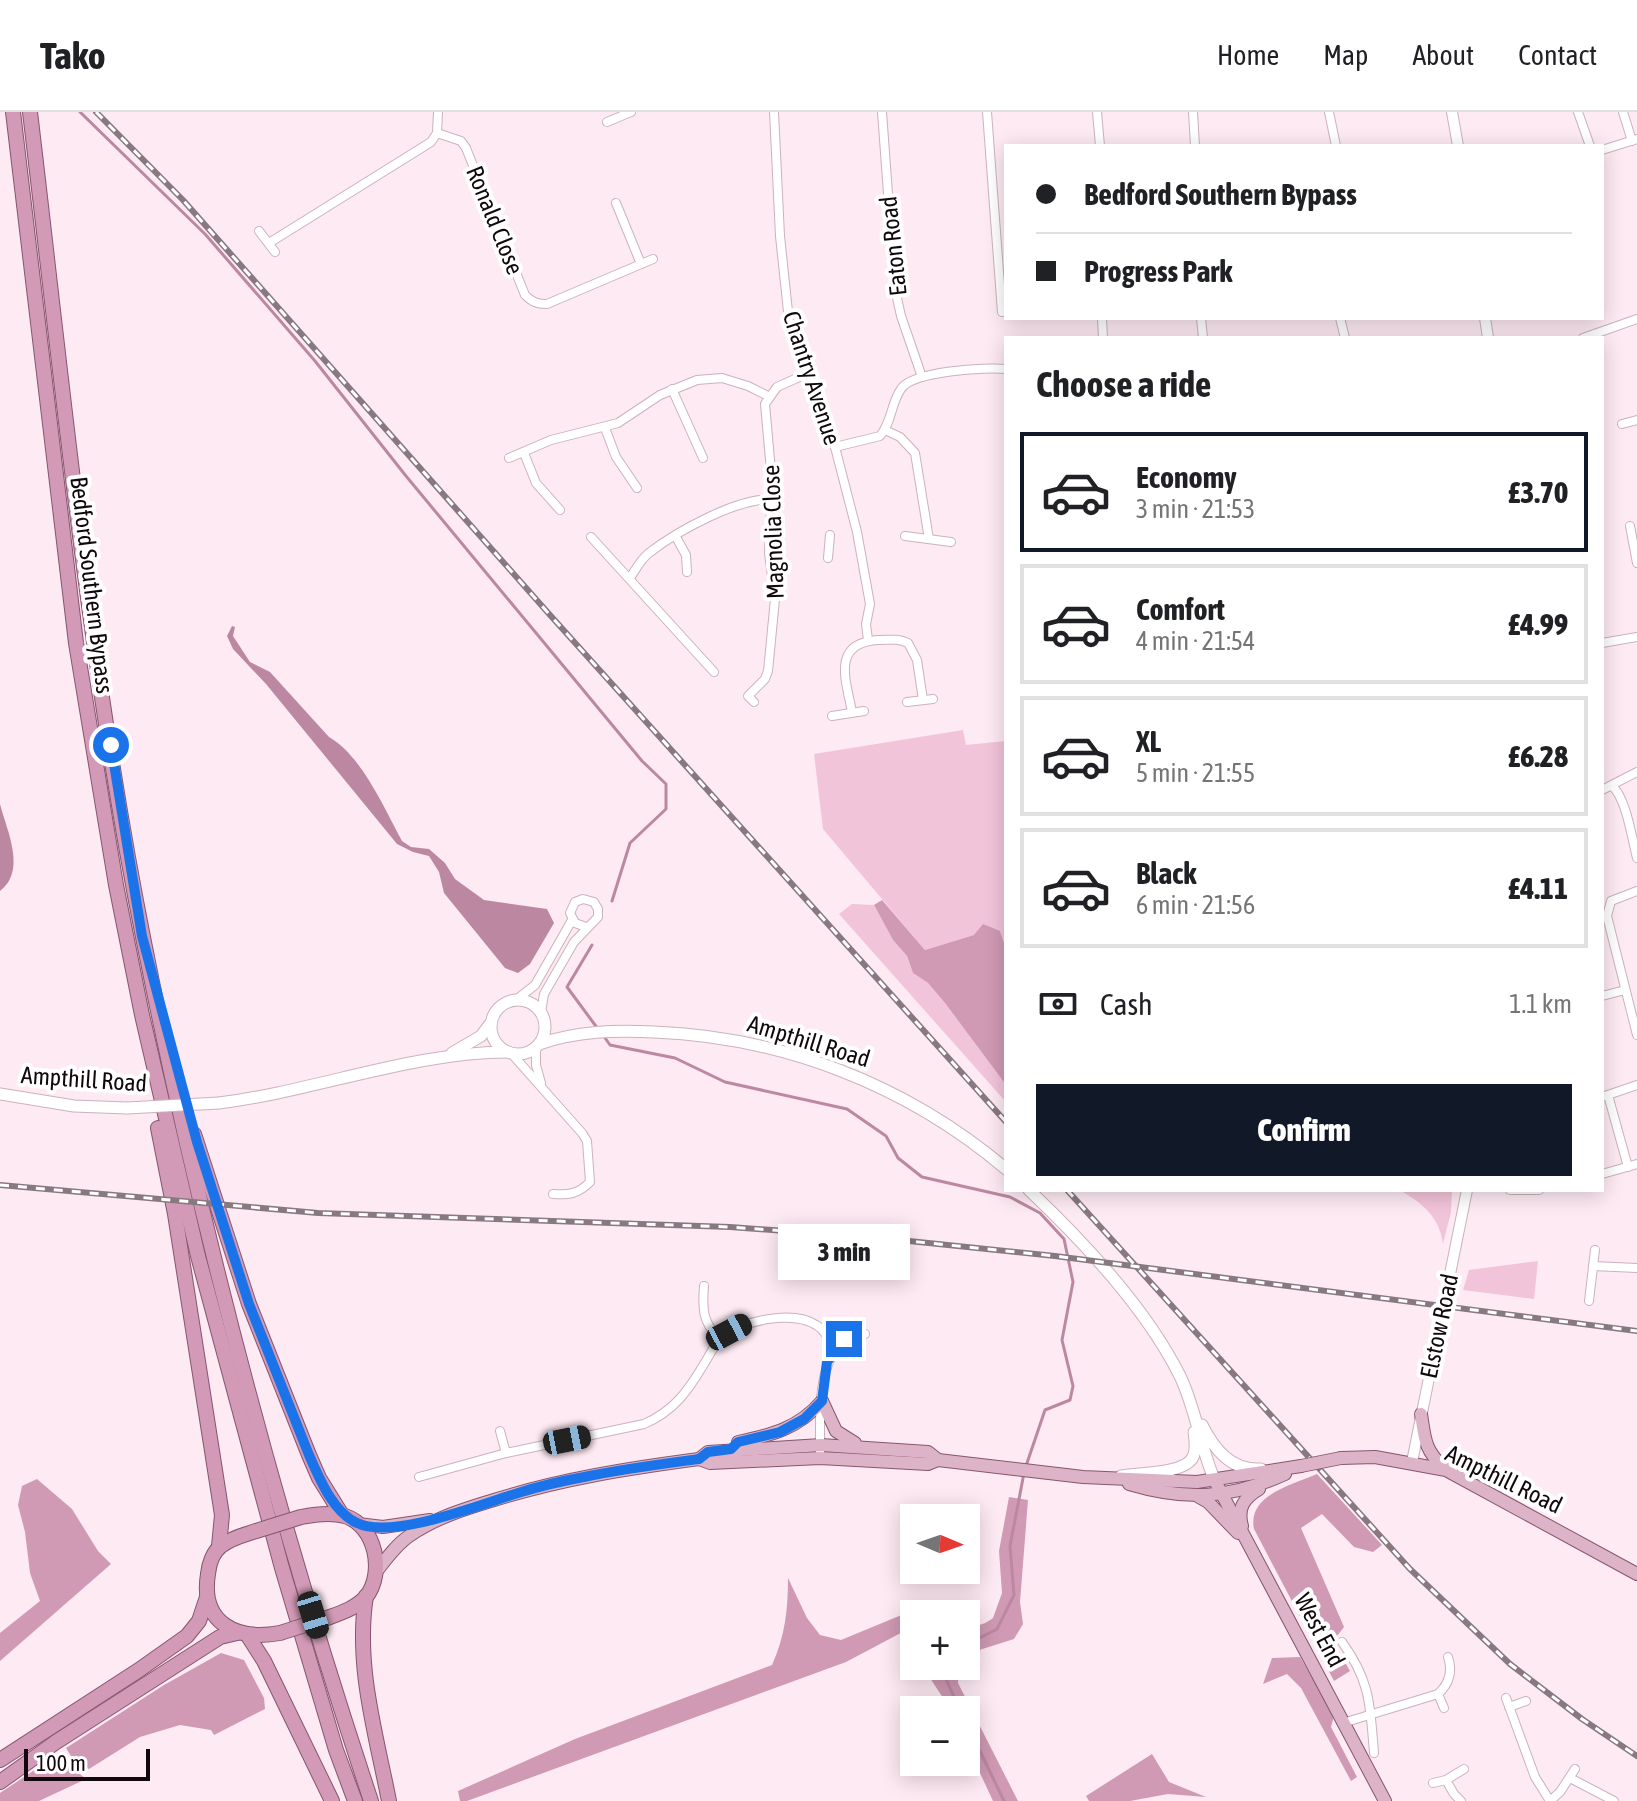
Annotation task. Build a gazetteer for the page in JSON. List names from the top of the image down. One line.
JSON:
{"streets":{"highway":["Bedford Southern Bypass"],"main road":["Ampthill Road","West End"],"street":["Ronald Close","Eaton Road","Chantry Avenue","Magnolia Close","Elstow Road"]},"crossings":[["Ampthill Road","Elstow Road"]],"scale_bar":"100 m","north":"right","page":{"header":"Tako","nav":["Home","Map","About","Contact"],"banner":["Bedford Southern Bypass","Progress Park"],"heading":"Choose a ride","list":[{"name":"Economy","note":"3 min · 21:53","value":"£3.70"},{"name":"Comfort","note":"4 min · 21:54","value":"£4.99"},{"name":"XL","note":"5 min · 21:55","value":"£6.28"},{"name":"Black","note":"6 min · 21:56","value":"£4.11"}],"pay":["Cash","1.1 km"],"buttons":"Confirm","bubble":"3 min","map_buttons":["+","−"],"scale":"100 m"}}
